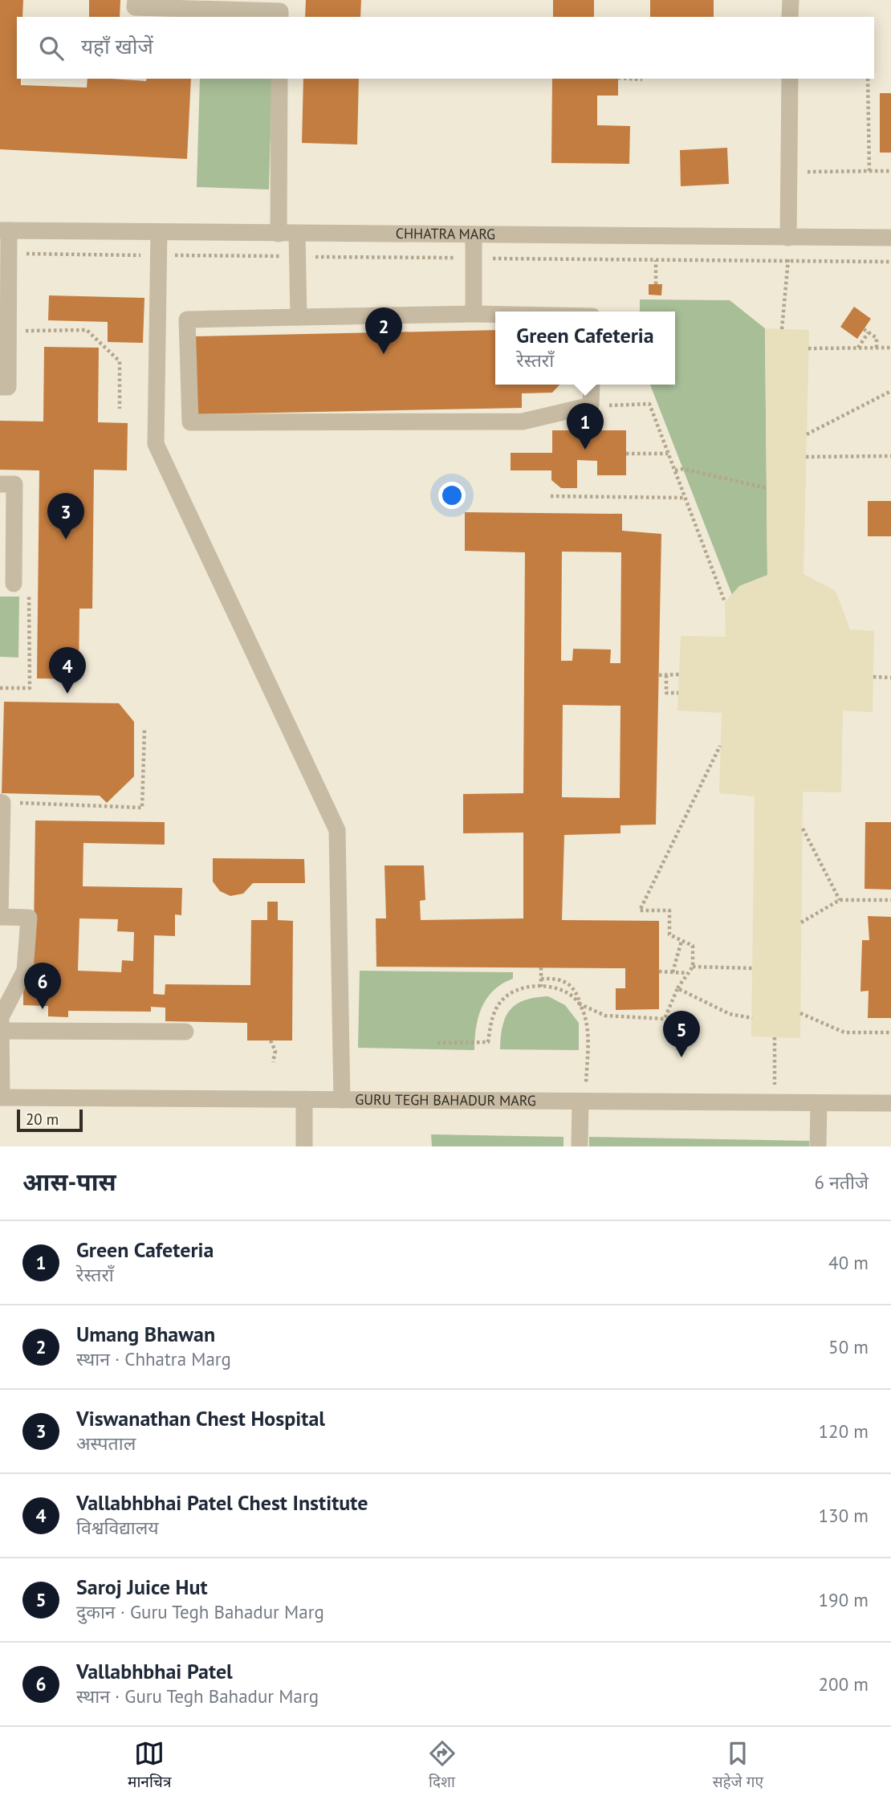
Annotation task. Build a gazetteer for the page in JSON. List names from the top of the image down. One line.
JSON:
{"streets":{"street":["CHHATRA MARG","GURU TEGH BAHADUR MARG"]},"scale_bar":"20 m","page":{"search":"यहाँ खोजें","pins":["2","1","3","4","6","5"],"popup":["Green Cafeteria","रेस्तराँ"],"scale":"20 m","heading":["आस-पास","6 नतीजे"],"list":[{"mark":"1","name":"Green Cafeteria","note":"रेस्तराँ","value":"40 m"},{"mark":"2","name":"Umang Bhawan","note":"स्थान · Chhatra Marg","value":"50 m"},{"mark":"3","name":"Viswanathan Chest Hospital","note":"अस्पताल","value":"120 m"},{"mark":"4","name":"Vallabhbhai Patel Chest Institute","note":"विश्वविद्यालय","value":"130 m"},{"mark":"5","name":"Saroj Juice Hut","note":"दुकान · Guru Tegh Bahadur Marg","value":"190 m"},{"mark":"6","name":"Vallabhbhai Patel","note":"स्थान · Guru Tegh Bahadur Marg","value":"200 m"}],"nav":["मानचित्र","दिशा","सहेजे गए"]}}
